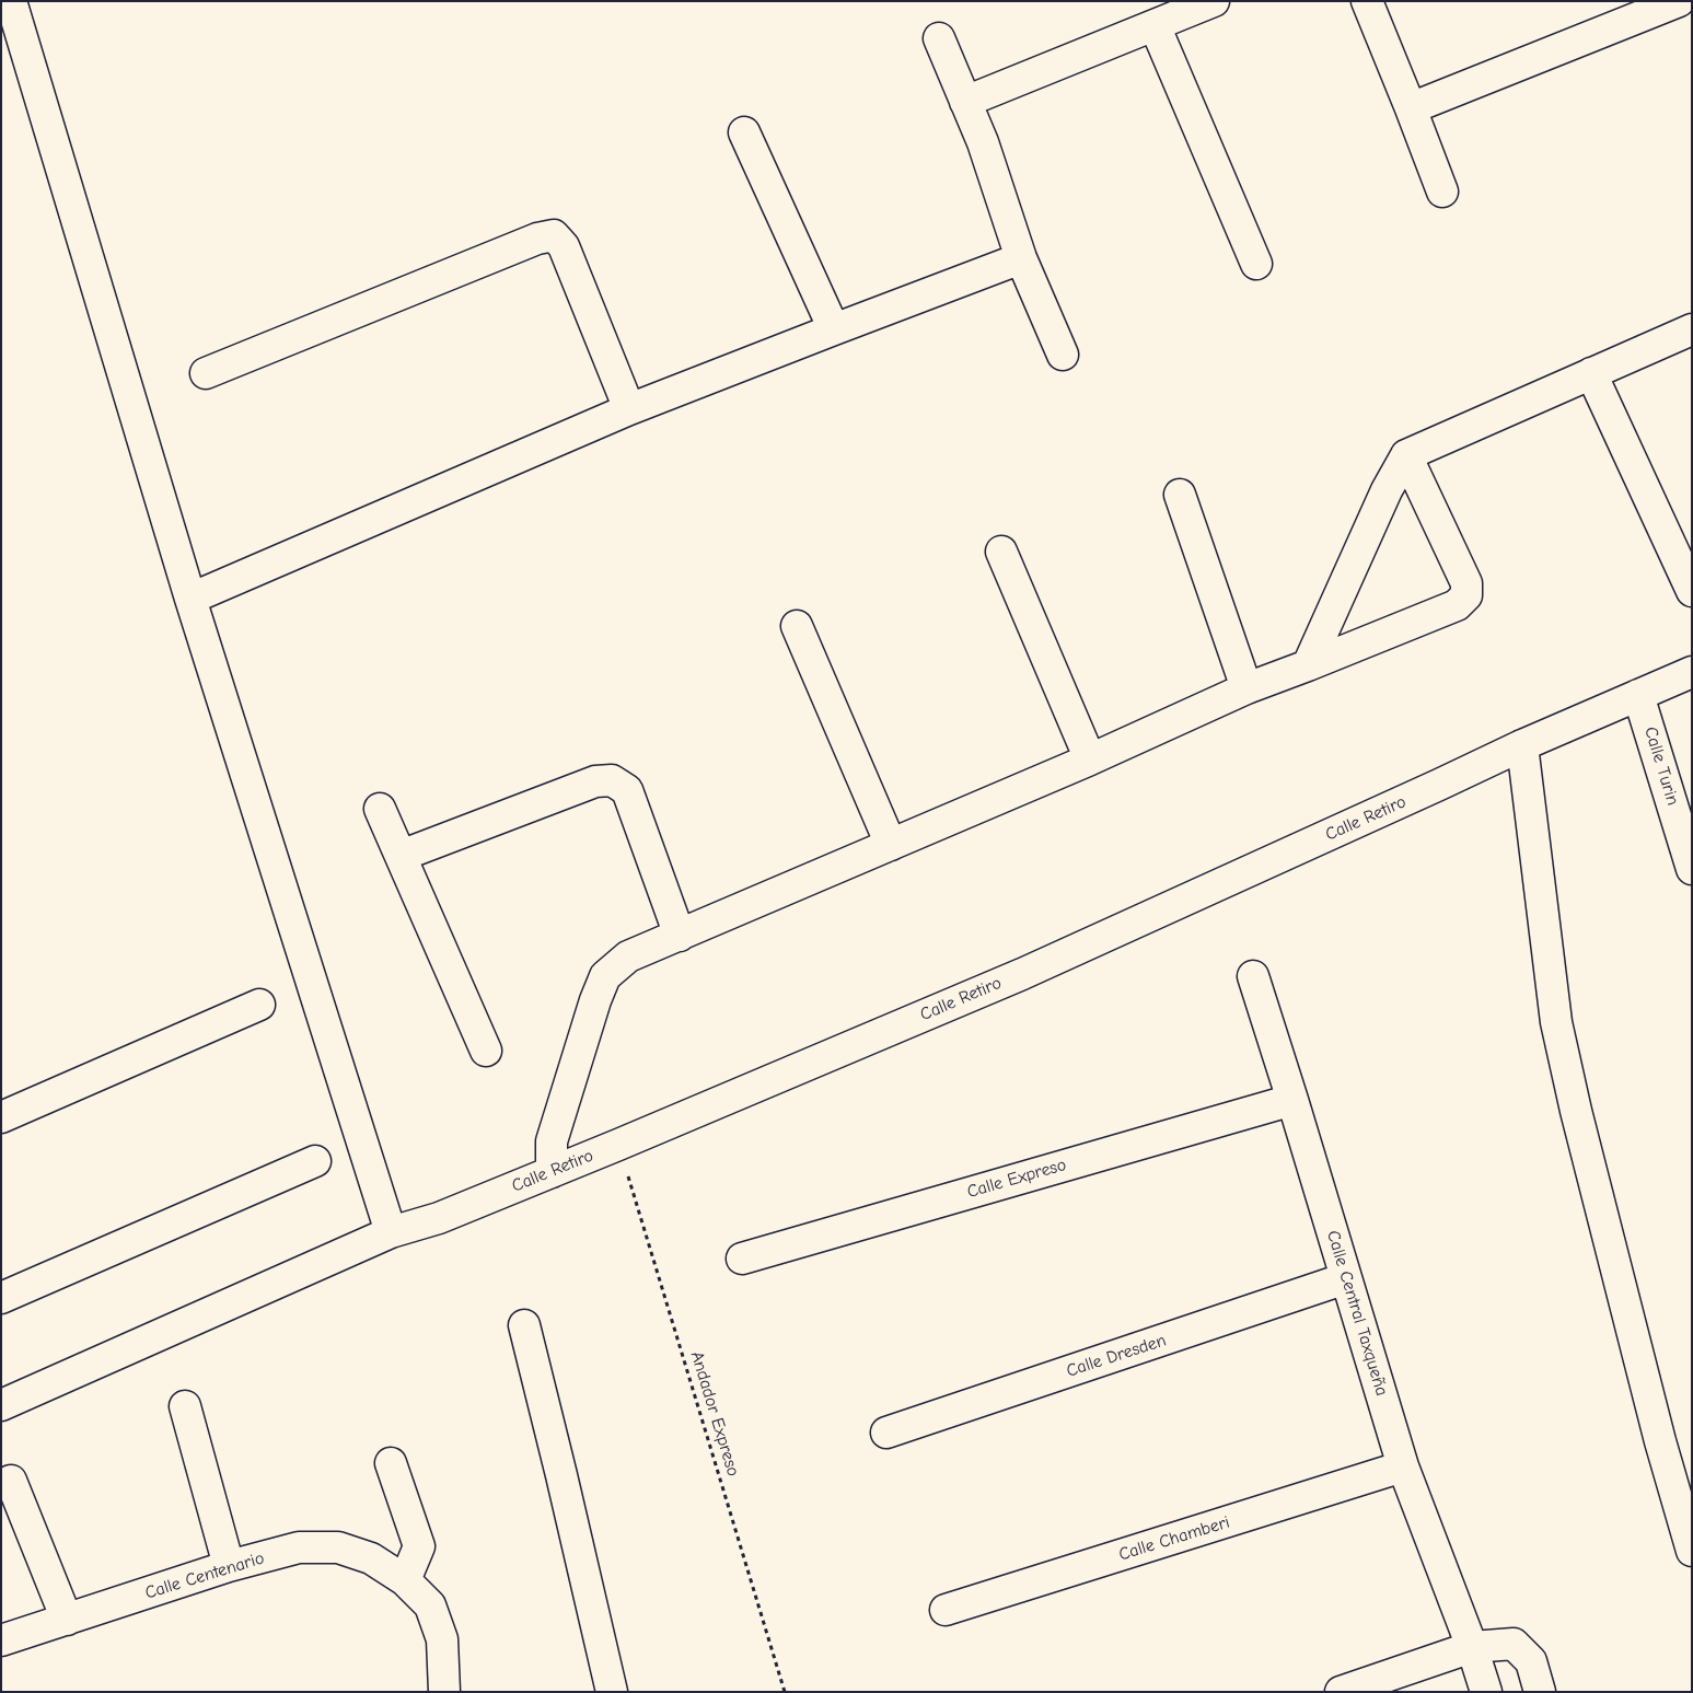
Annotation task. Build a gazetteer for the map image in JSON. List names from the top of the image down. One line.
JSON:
{"streets":{"street":["Calle Turin","Calle Retiro","Calle Expreso","Calle Central Taxqueña","Calle Dresden","Calle Chamberi","Calle Centenario"],"path":["Andador Expreso"]},"crossings":[["Calle Turin","Calle Retiro"],["Calle Retiro","Andador Expreso"],["Calle Expreso","Calle Central Taxqueña"],["Calle Central Taxqueña","Calle Dresden"],["Calle Central Taxqueña","Calle Chamberi"]]}
